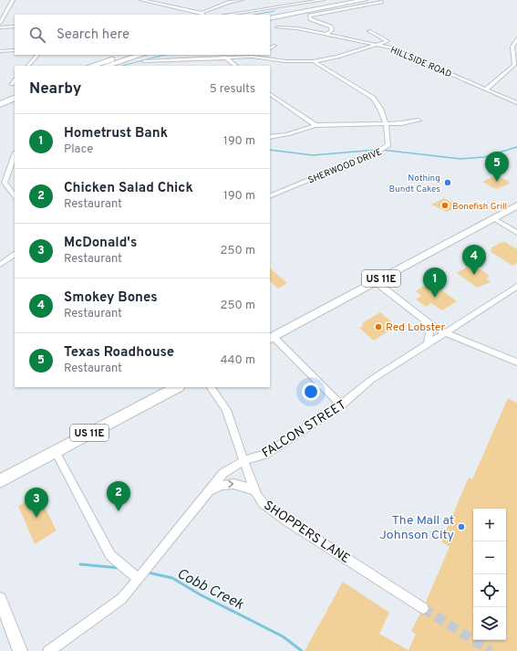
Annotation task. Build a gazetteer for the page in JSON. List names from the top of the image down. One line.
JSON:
{"streets":{"main road":["US 11E"],"street":["HILLSIDE ROAD","SHERWOOD DRIVE","FALCON STREET","SHOPPERS LANE"]},"crossings":[["FALCON STREET","SHOPPERS LANE"]],"water":["Cobb Creek"],"places":["Nothing Bundt Cakes","Bonefish Grill","Red Lobster","The Mall at Johnson City"],"page":{"search":"Search here","heading":["Nearby","5 results"],"list":[{"mark":"1","name":"Hometrust Bank","note":"Place","value":"190 m"},{"mark":"2","name":"Chicken Salad Chick","note":"Restaurant","value":"190 m"},{"mark":"3","name":"McDonald's","note":"Restaurant","value":"250 m"},{"mark":"4","name":"Smokey Bones","note":"Restaurant","value":"250 m"},{"mark":"5","name":"Texas Roadhouse","note":"Restaurant","value":"440 m"}],"pins":["5","4","1","2","3"],"map_buttons":["+","−"]}}
